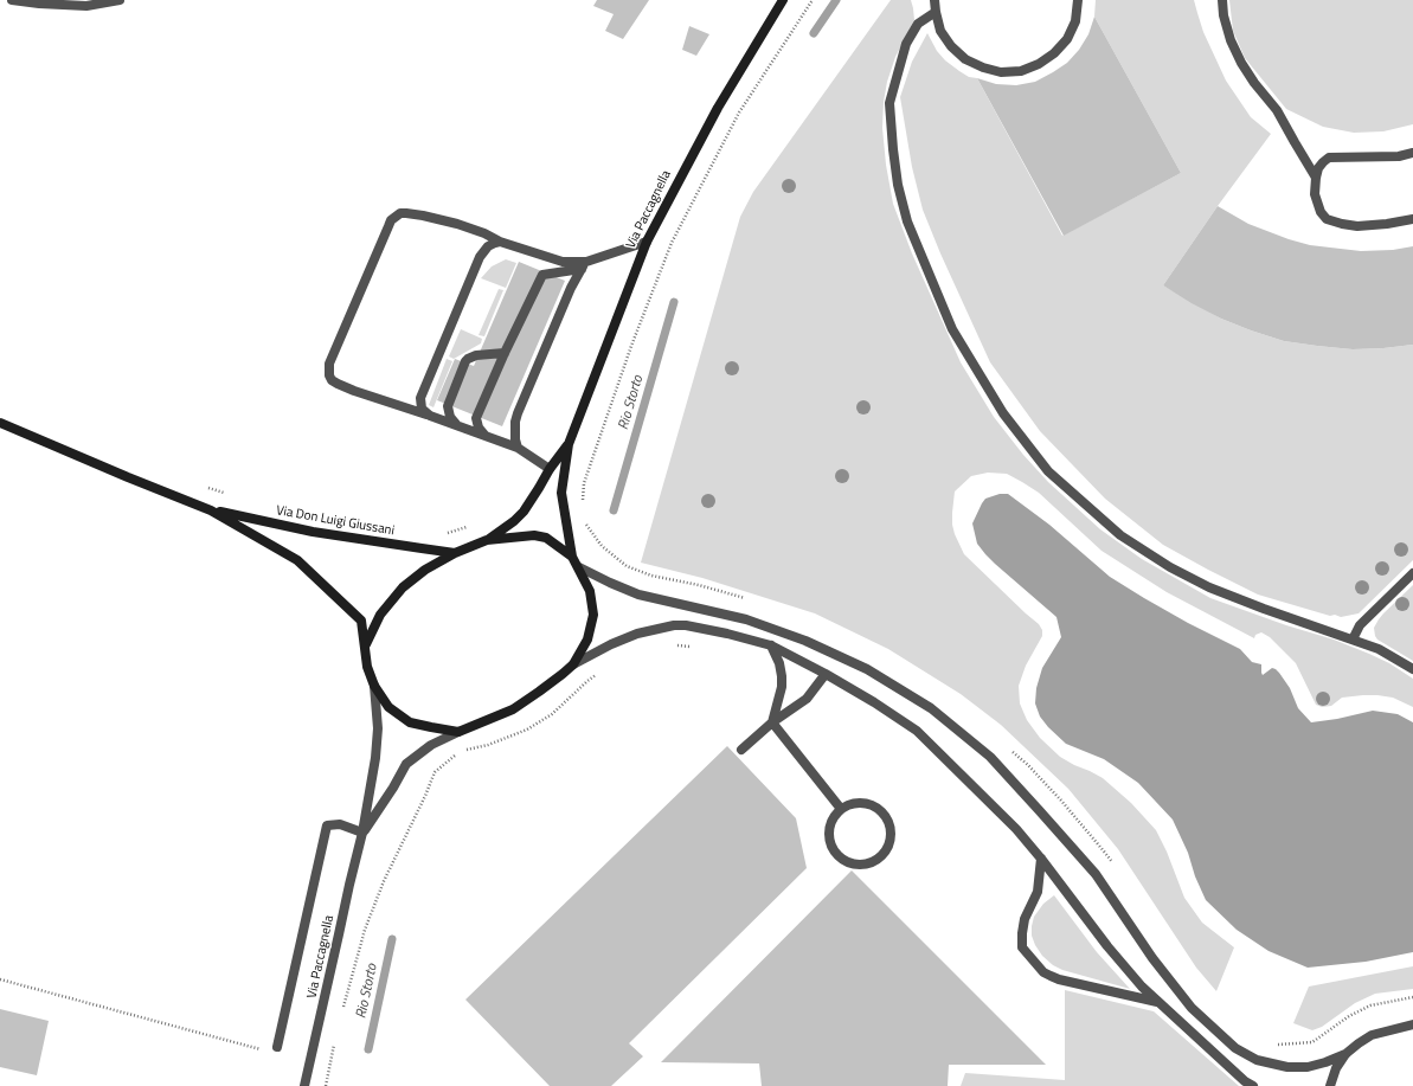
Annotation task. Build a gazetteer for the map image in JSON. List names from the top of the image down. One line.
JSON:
{"streets":{"main road":["Via Paccagnella","Via Don Luigi Giussani"]},"crossings":[["Via Paccagnella","Via Don Luigi Giussani"]],"water":["Rio Storto"]}
